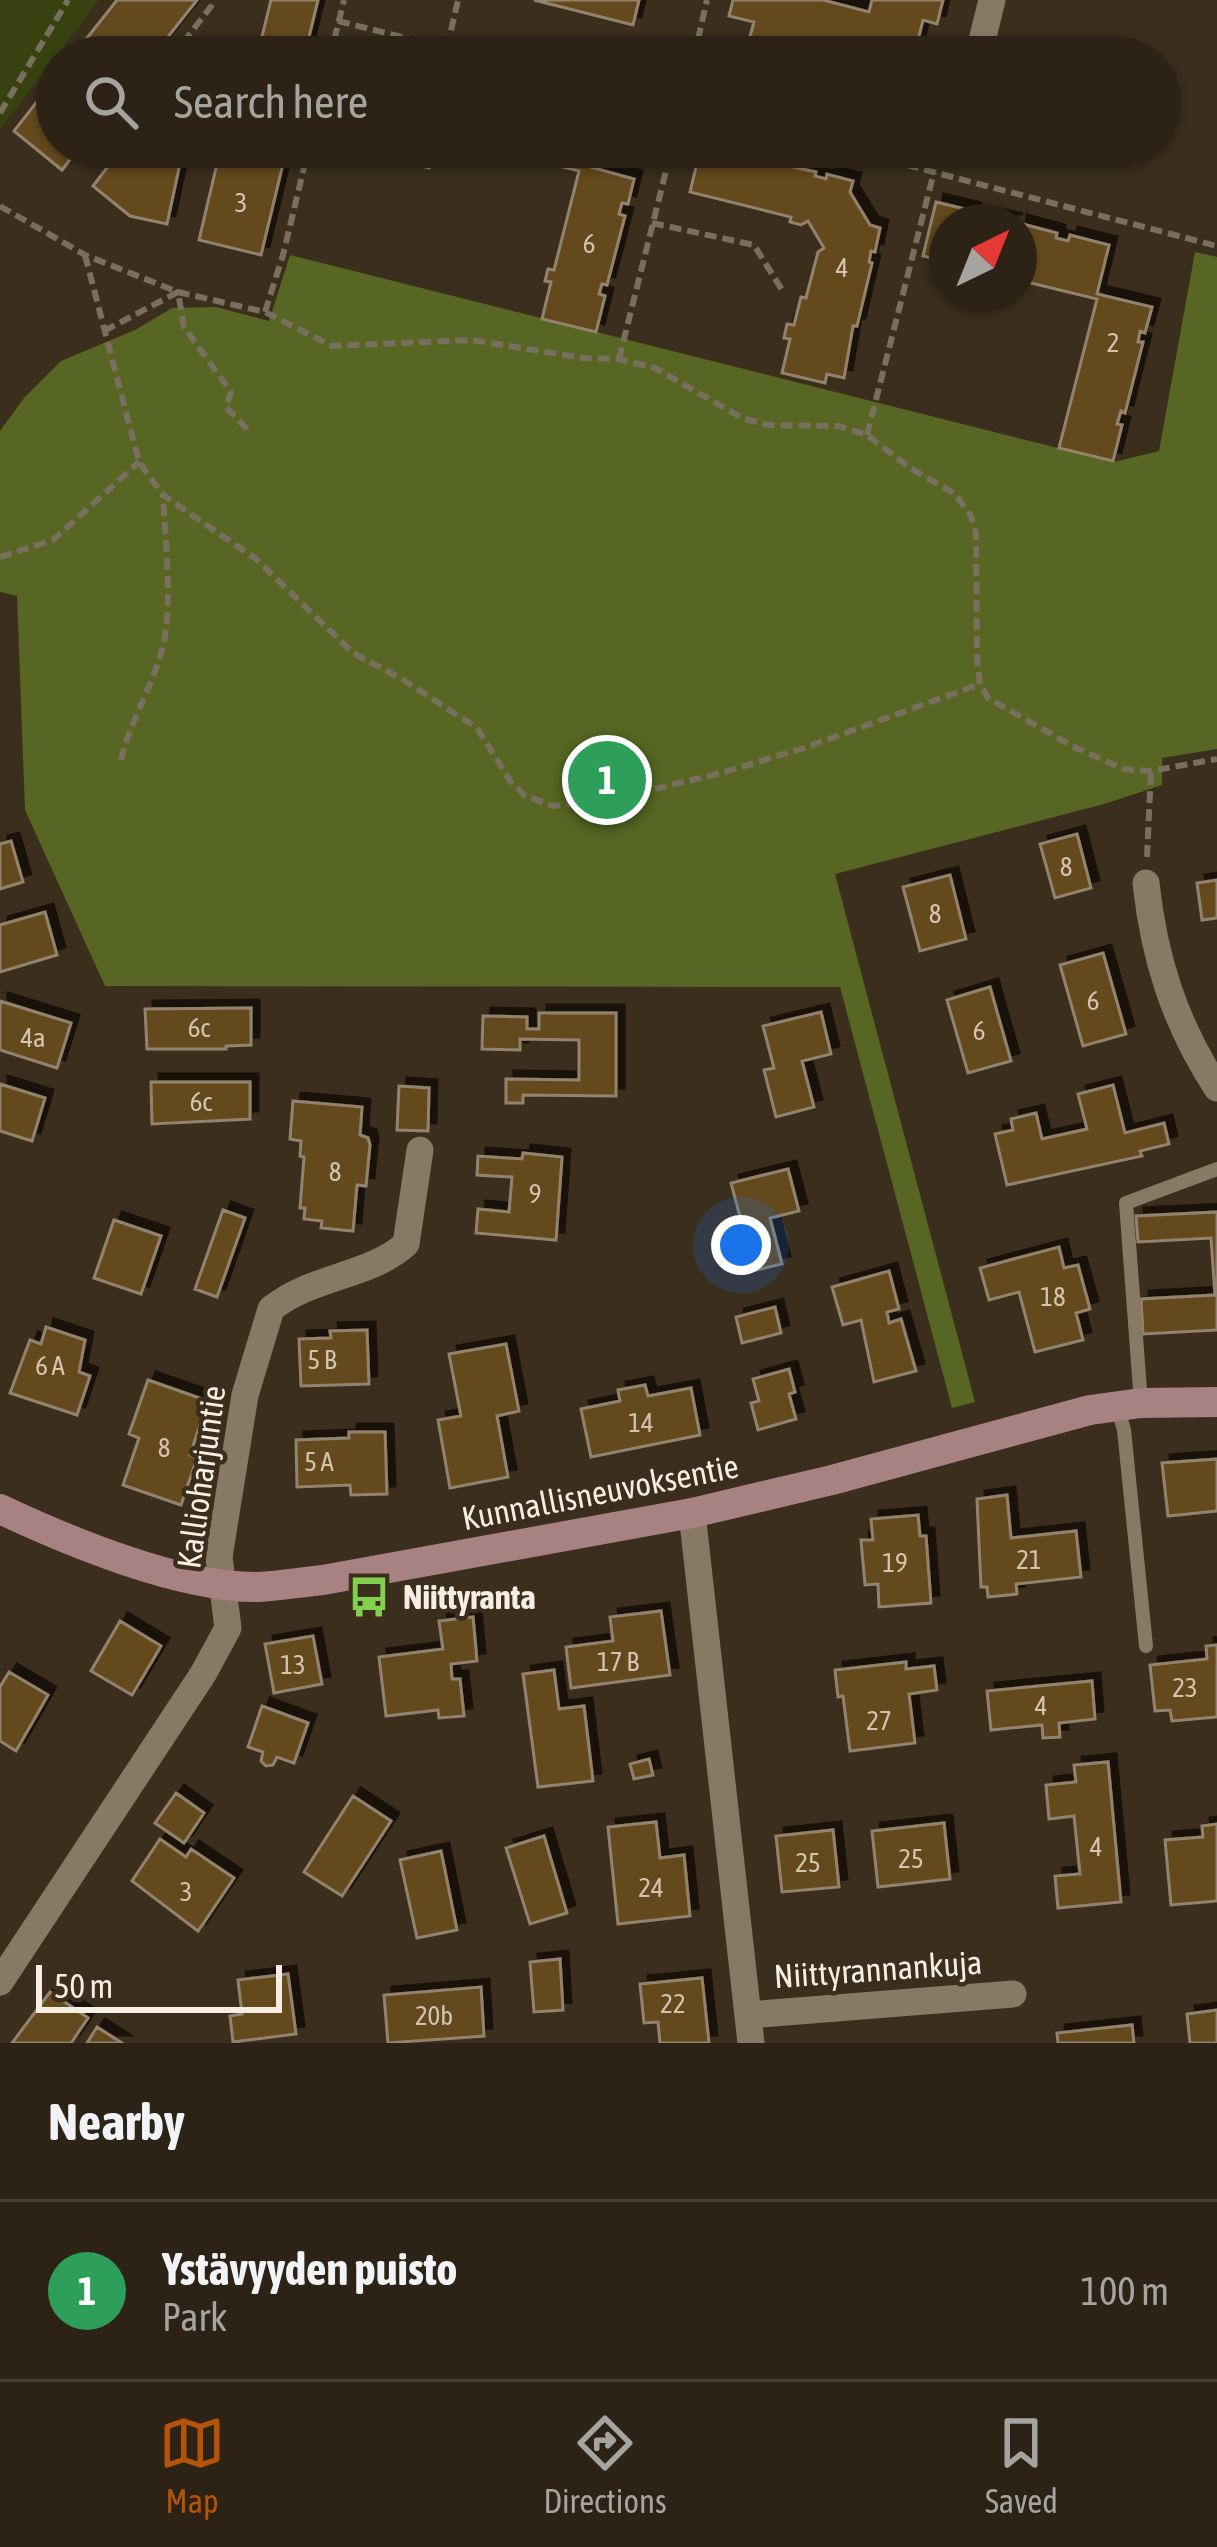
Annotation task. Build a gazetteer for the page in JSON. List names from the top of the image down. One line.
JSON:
{"streets":{"street":["Kallioharjuntie","Kunnallisneuvoksentie","Niittyrannankuja"]},"crossings":[["Kallioharjuntie","Kunnallisneuvoksentie"]],"places":{"bus stop":["Niittyranta"]},"house_numbers":["3","6","4","2","8","8","6","6c","6","4a","6c","8","9","18","5 B","6 A","14","8","5 A","21","19","17 B","13","23","4","27","4","25","25","24","3","22","20b"],"scale_bar":"50 m","north":"top right","page":{"search":"Search here","pins":"1","scale":"50 m","heading":"Nearby","list":[{"mark":"1","name":"Ystävyyden puisto","note":"Park","value":"100 m"}],"nav":["Map","Directions","Saved"]}}
